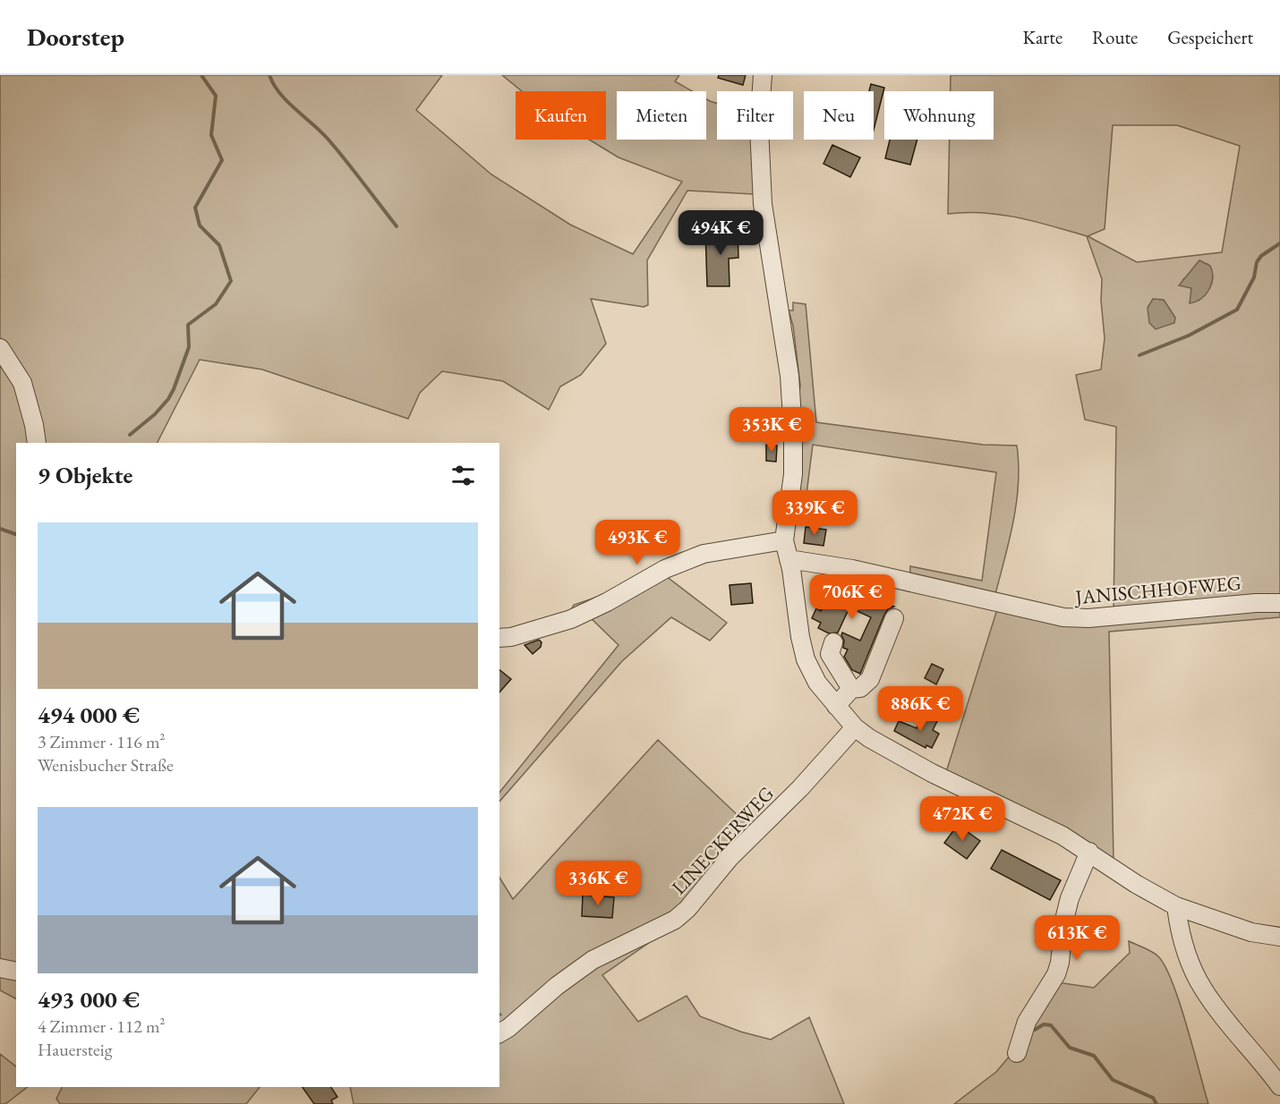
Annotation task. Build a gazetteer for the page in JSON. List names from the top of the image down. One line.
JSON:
{"streets":{"street":["JANISCHHOFWEG","LINECKERWEG"]},"page":{"header":"Doorstep","nav":["Karte","Route","Gespeichert"],"chip":["Kaufen","Mieten","Filter","Neu","Wohnung"],"price":["494K €","353K €","339K €","493K €","706K €","886K €","472K €","336K €","613K €"],"heading":"9 Objekte","list":[{"name":"494 000 €","note":"3 Zimmer · 116 m² · Wenisbucher Straße"},{"name":"493 000 €","note":"4 Zimmer · 112 m² · Hauersteig"}]}}
